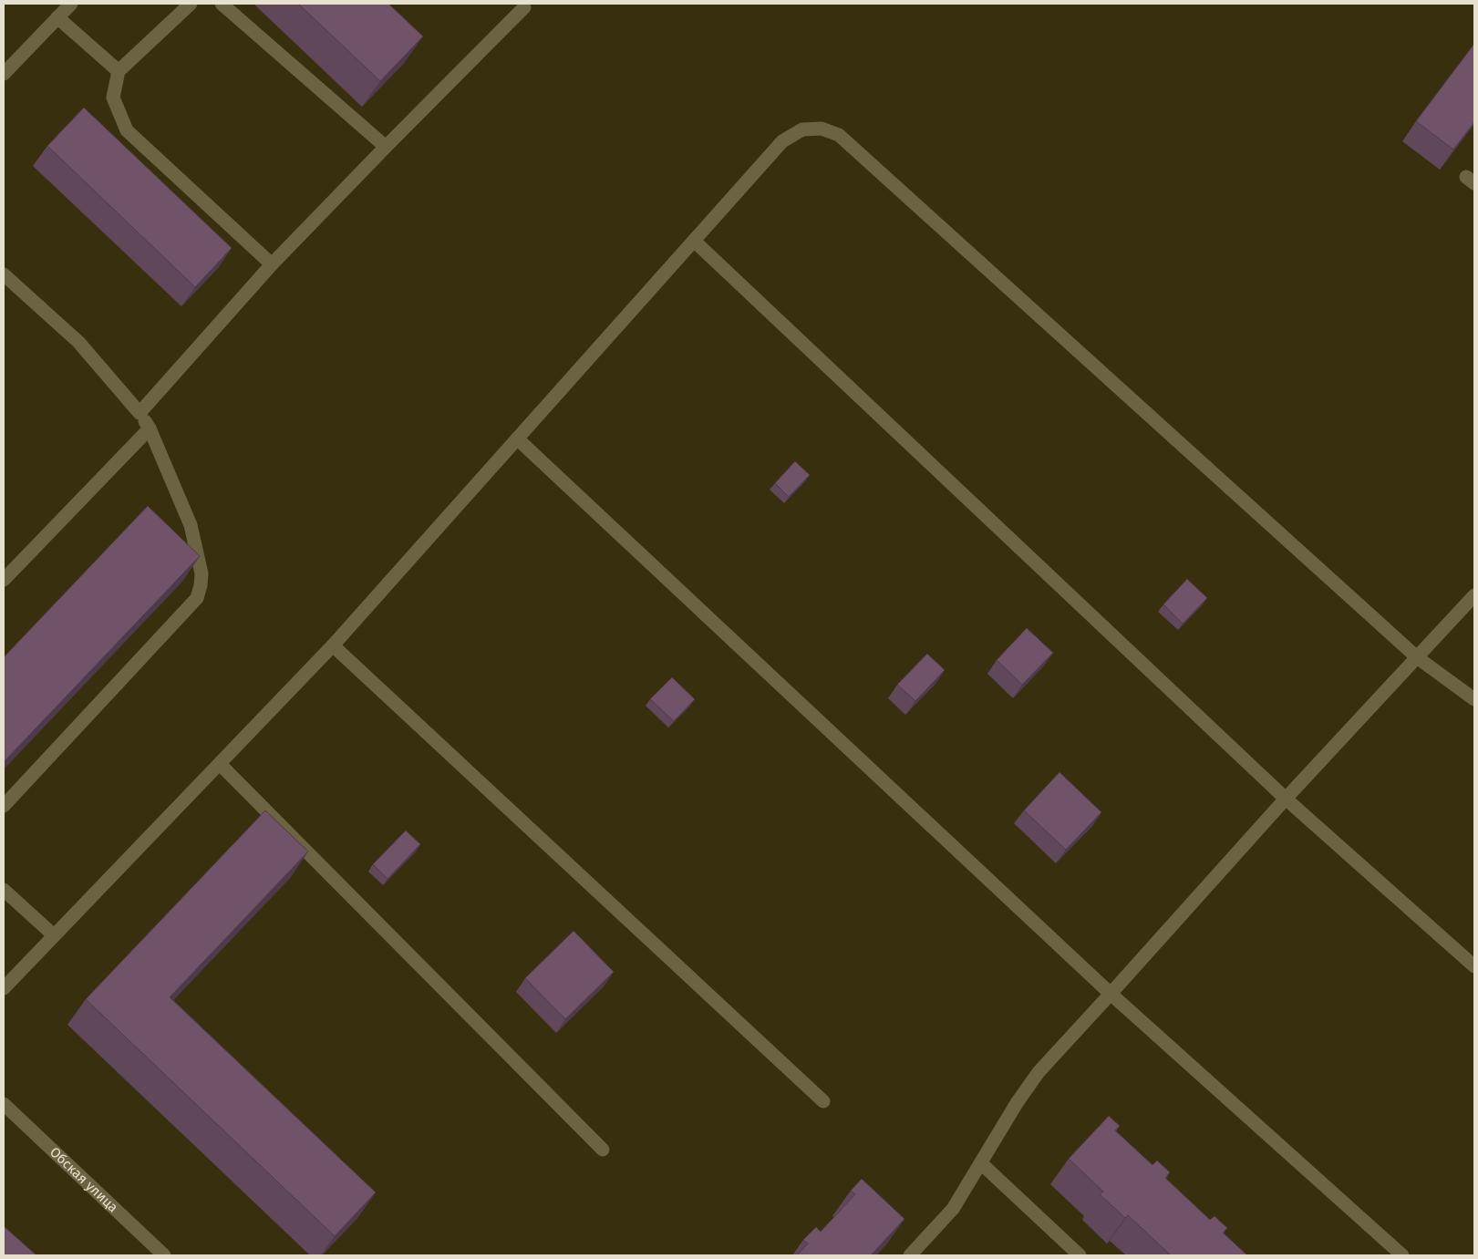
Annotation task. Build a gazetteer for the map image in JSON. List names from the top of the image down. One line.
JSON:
{"streets":{"street":["Обская улица"]}}
